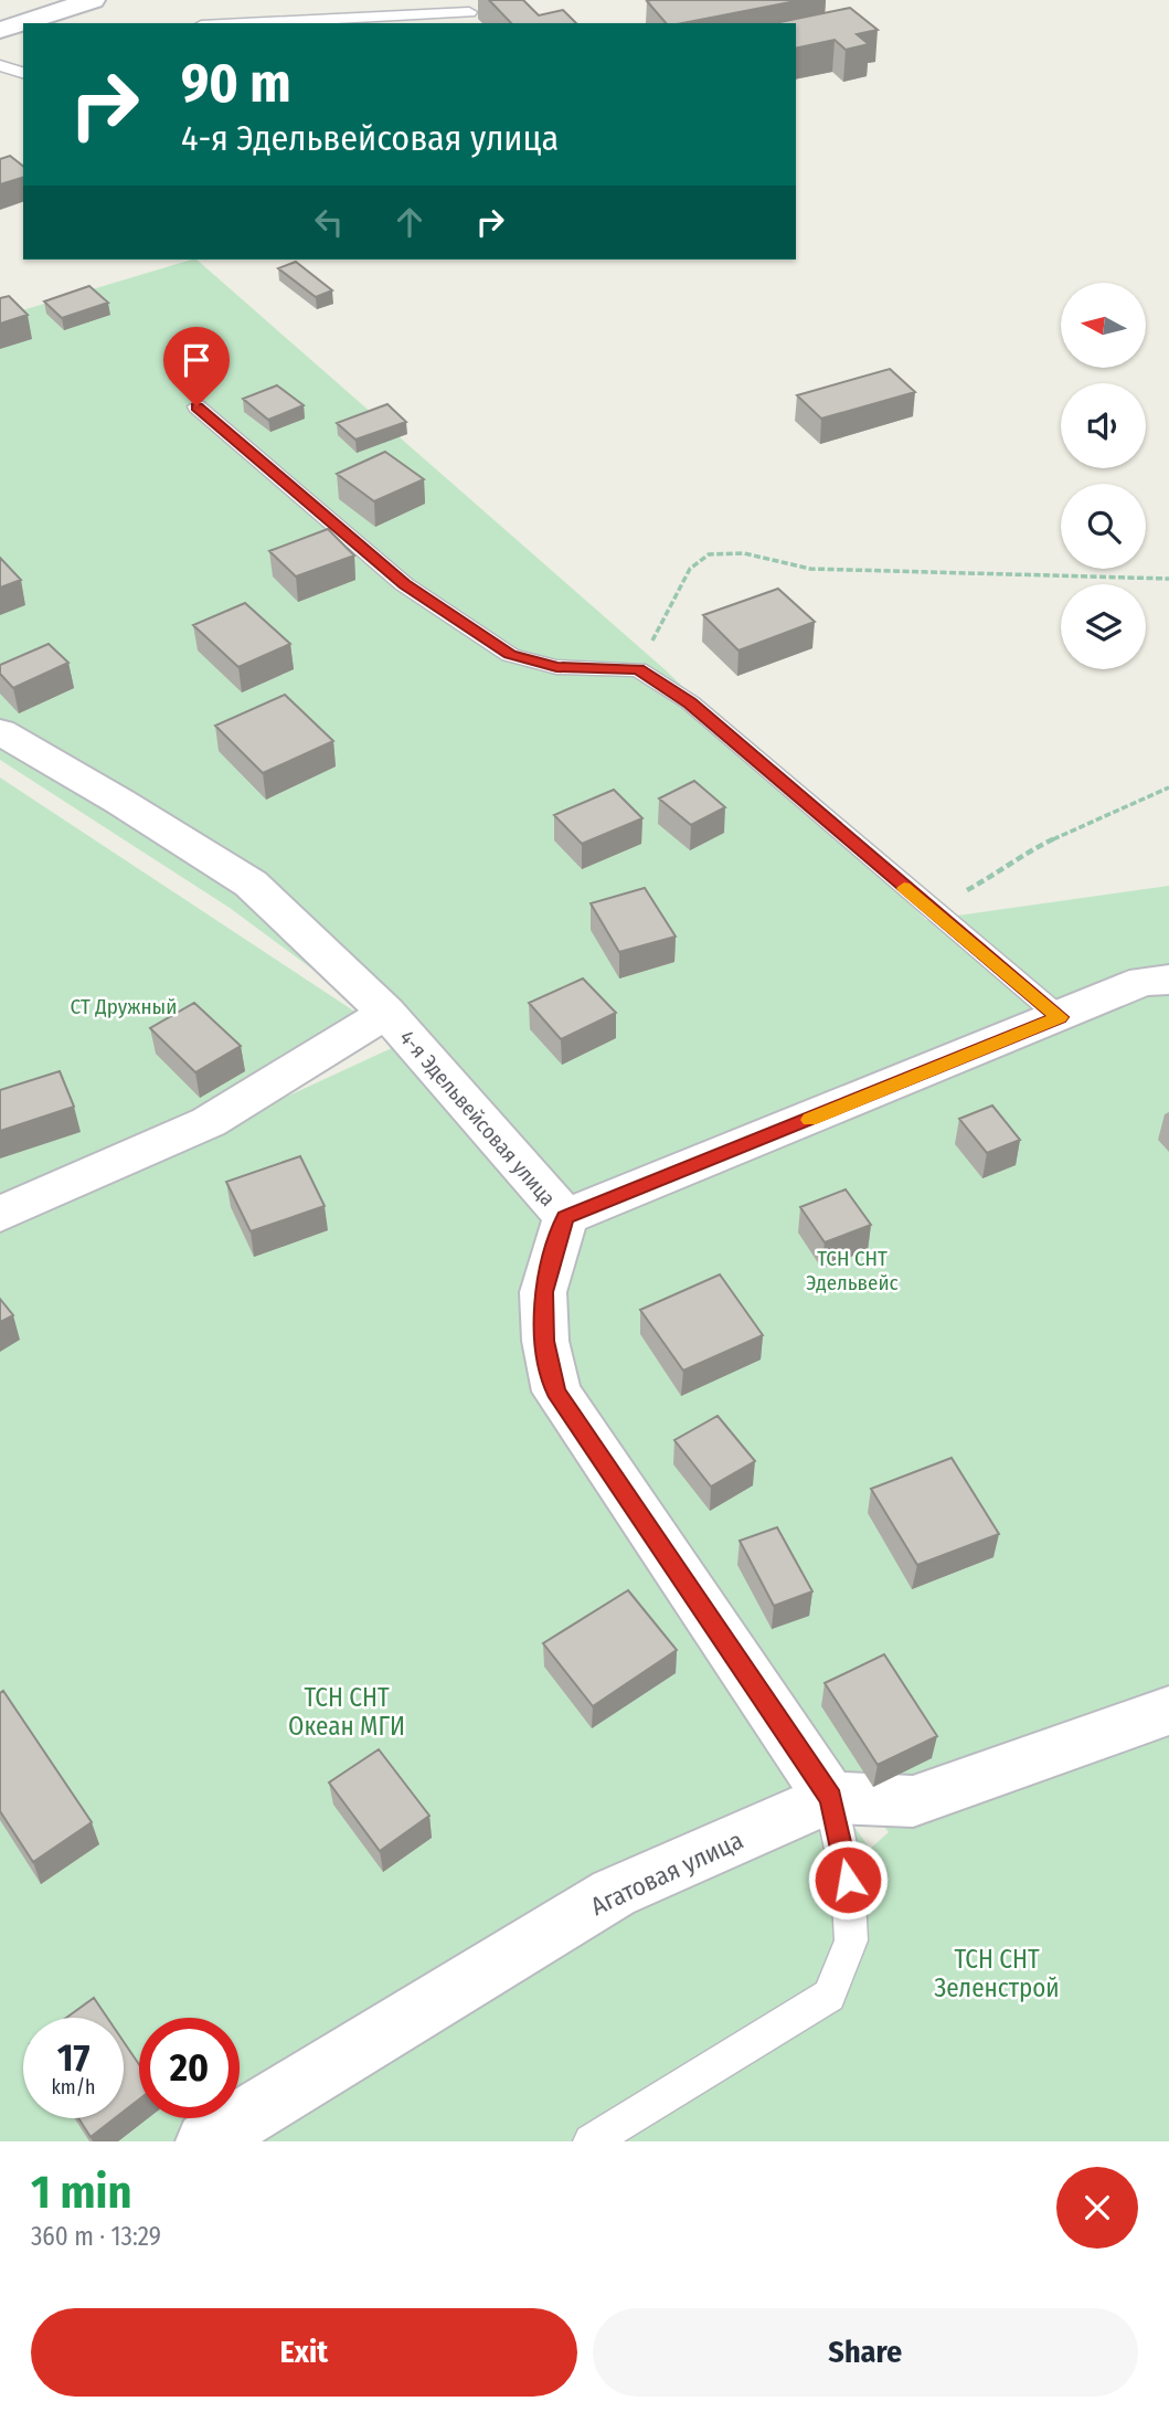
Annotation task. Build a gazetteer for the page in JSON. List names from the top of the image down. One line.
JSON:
{"streets":{"street":["4-я Эдельвейсовая улица","Агатовая улица"]},"parks":["СТ Дружный","ТСН СНТ Эдельвейс","ТСН СНТ Океан МГИ","ТСН СНТ Зеленстрой"],"north":"left","page":{"turn":["90 m","4-я Эдельвейсовая улица"],"speed":"17 km/h","limit":"20","heading":["1 min","360 m · 13:29"],"buttons":["Exit","Share"]}}
